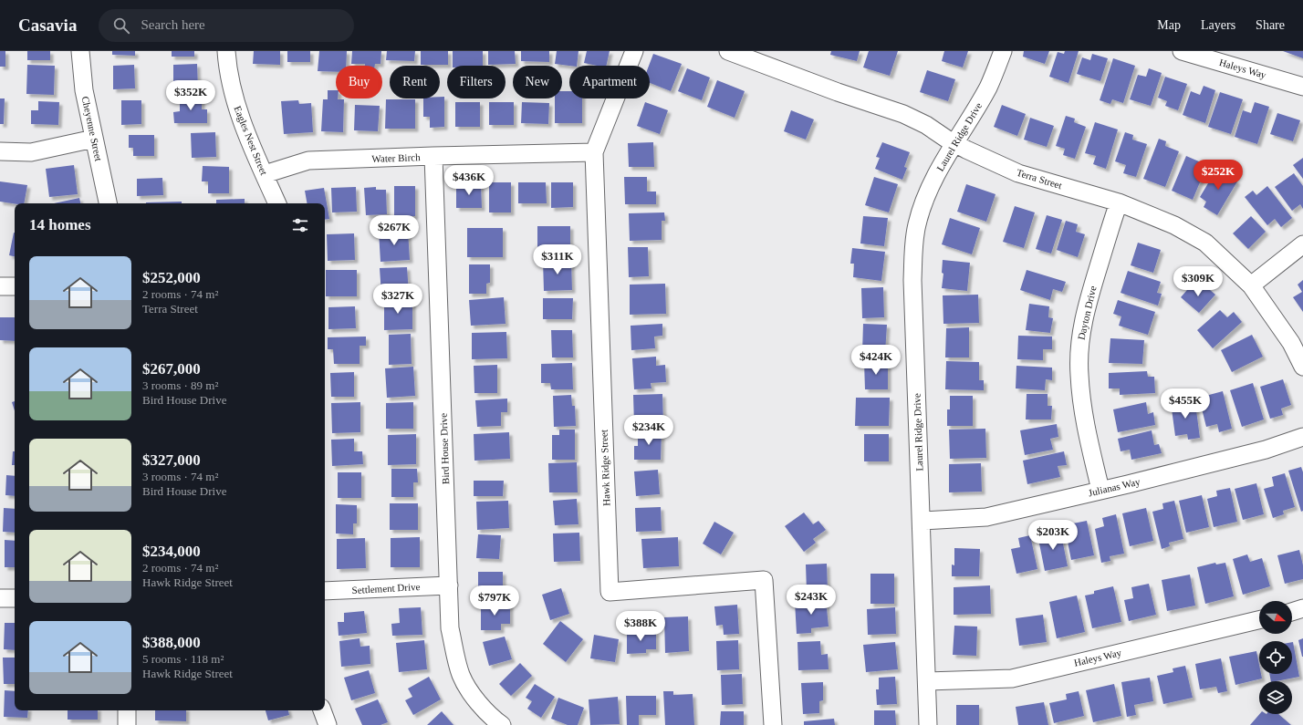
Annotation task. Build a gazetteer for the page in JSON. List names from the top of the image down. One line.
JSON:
{"streets":{"street":["Haleys Way","Cheyenne Street","Laurel Ridge Drive","Eagles Nest Street","Water Birch","Terra Street","Dayton Drive","Bird House Drive","Hawk Ridge Street","Julianas Way","Settlement Drive"]},"crossings":[["Haleys Way","Laurel Ridge Drive"],["Laurel Ridge Drive","Terra Street"],["Laurel Ridge Drive","Julianas Way"],["Eagles Nest Street","Water Birch"],["Water Birch","Bird House Drive"],["Water Birch","Hawk Ridge Street"],["Terra Street","Dayton Drive"],["Dayton Drive","Julianas Way"],["Bird House Drive","Settlement Drive"]],"north":"right","page":{"header":"Casavia","search":"Search here","nav":["Map","Layers","Share"],"chip":["Buy","Rent","Filters","New","Apartment"],"price":["$352K","$252K","$436K","$267K","$311K","$309K","$327K","$424K","$455K","$234K","$203K","$243K","$797K","$388K"],"heading":"14 homes","list":[{"name":"$252,000","note":"2 rooms · 74 m² · Terra Street"},{"name":"$267,000","note":"3 rooms · 89 m² · Bird House Drive"},{"name":"$327,000","note":"3 rooms · 74 m² · Bird House Drive"},{"name":"$234,000","note":"2 rooms · 74 m² · Hawk Ridge Street"},{"name":"$388,000","note":"5 rooms · 118 m² · Hawk Ridge Street"}]}}
